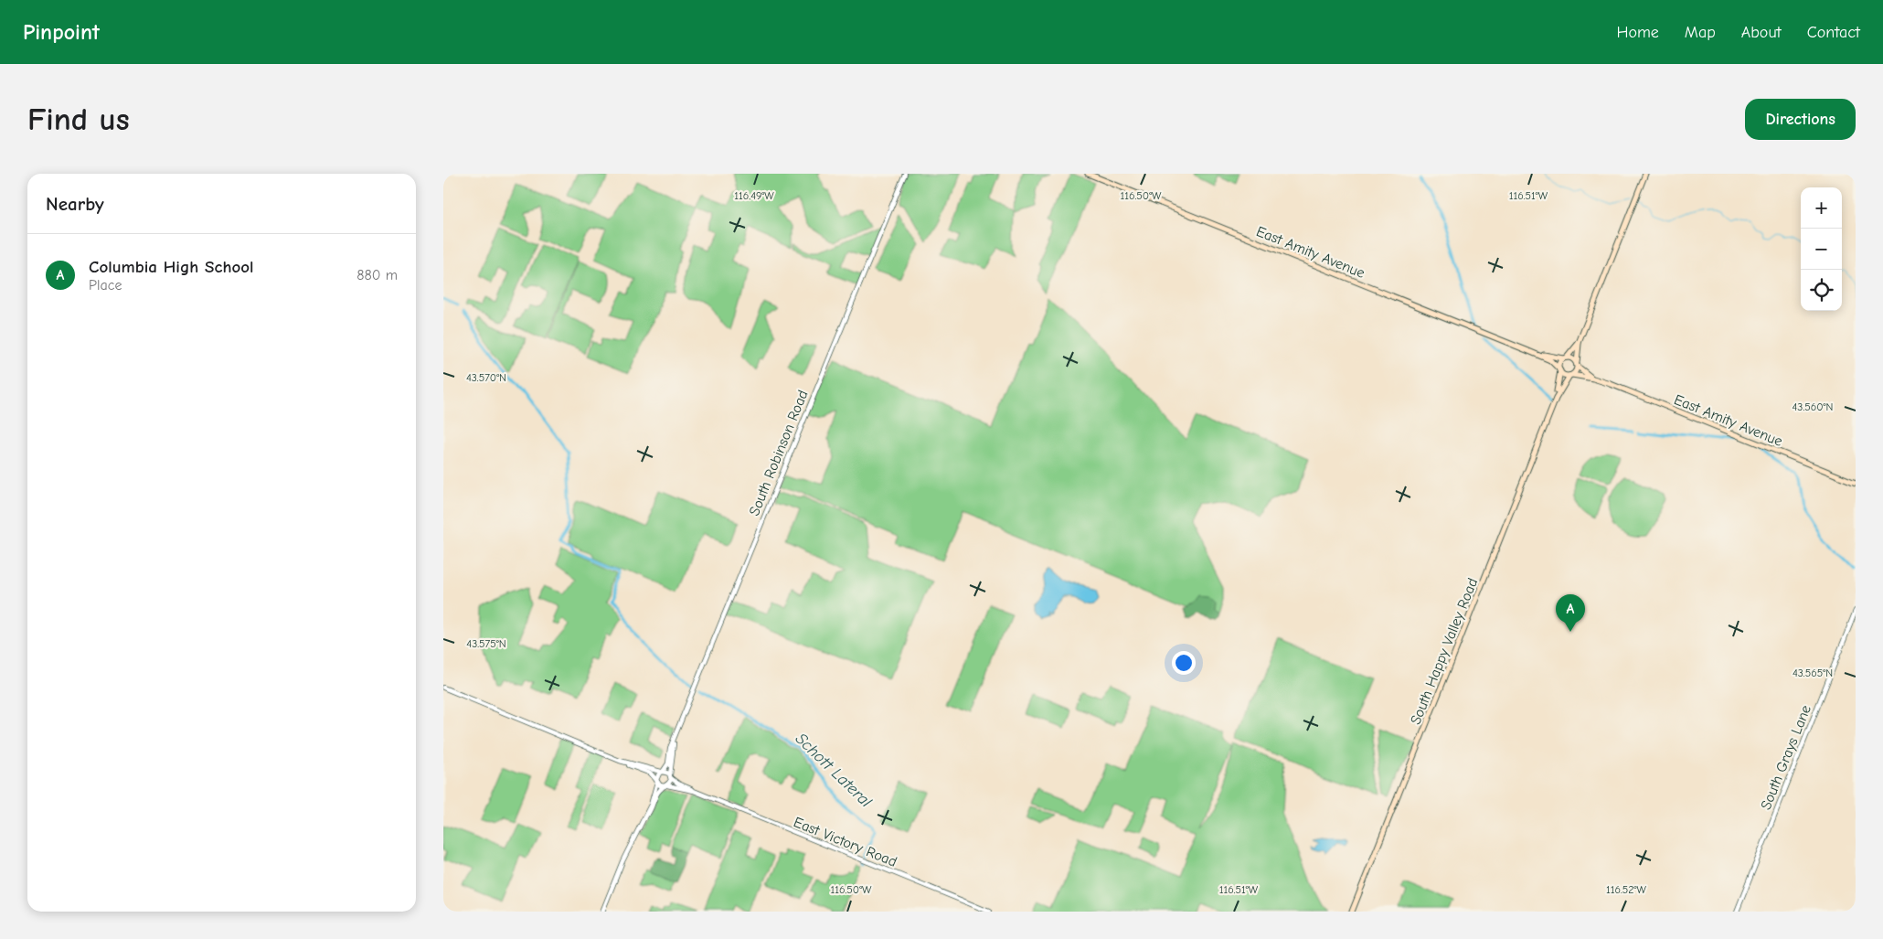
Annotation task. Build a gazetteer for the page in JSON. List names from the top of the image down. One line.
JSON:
{"streets":{"main road":["East Amity Avenue","South Happy Valley Road"],"street":["South Robinson Road","South Grays Lane","East Victory Road"]},"crossings":[["East Amity Avenue","South Happy Valley Road"],["South Robinson Road","East Victory Road"]],"water":["Schott Lateral"],"page":{"header":"Pinpoint","nav":["Home","Map","About","Contact"],"buttons":"Directions","title":"Find us","heading":"Nearby","map_buttons":["+","−"],"list":[{"mark":"A","name":"Columbia High School","note":"Place","value":"880 m"}],"pins":"A"},"coordinates":["116.49°W","116.51°W","116.50°W","43.570°N","43.560°N","43.575°N","43.565°N","116.52°W"]}
